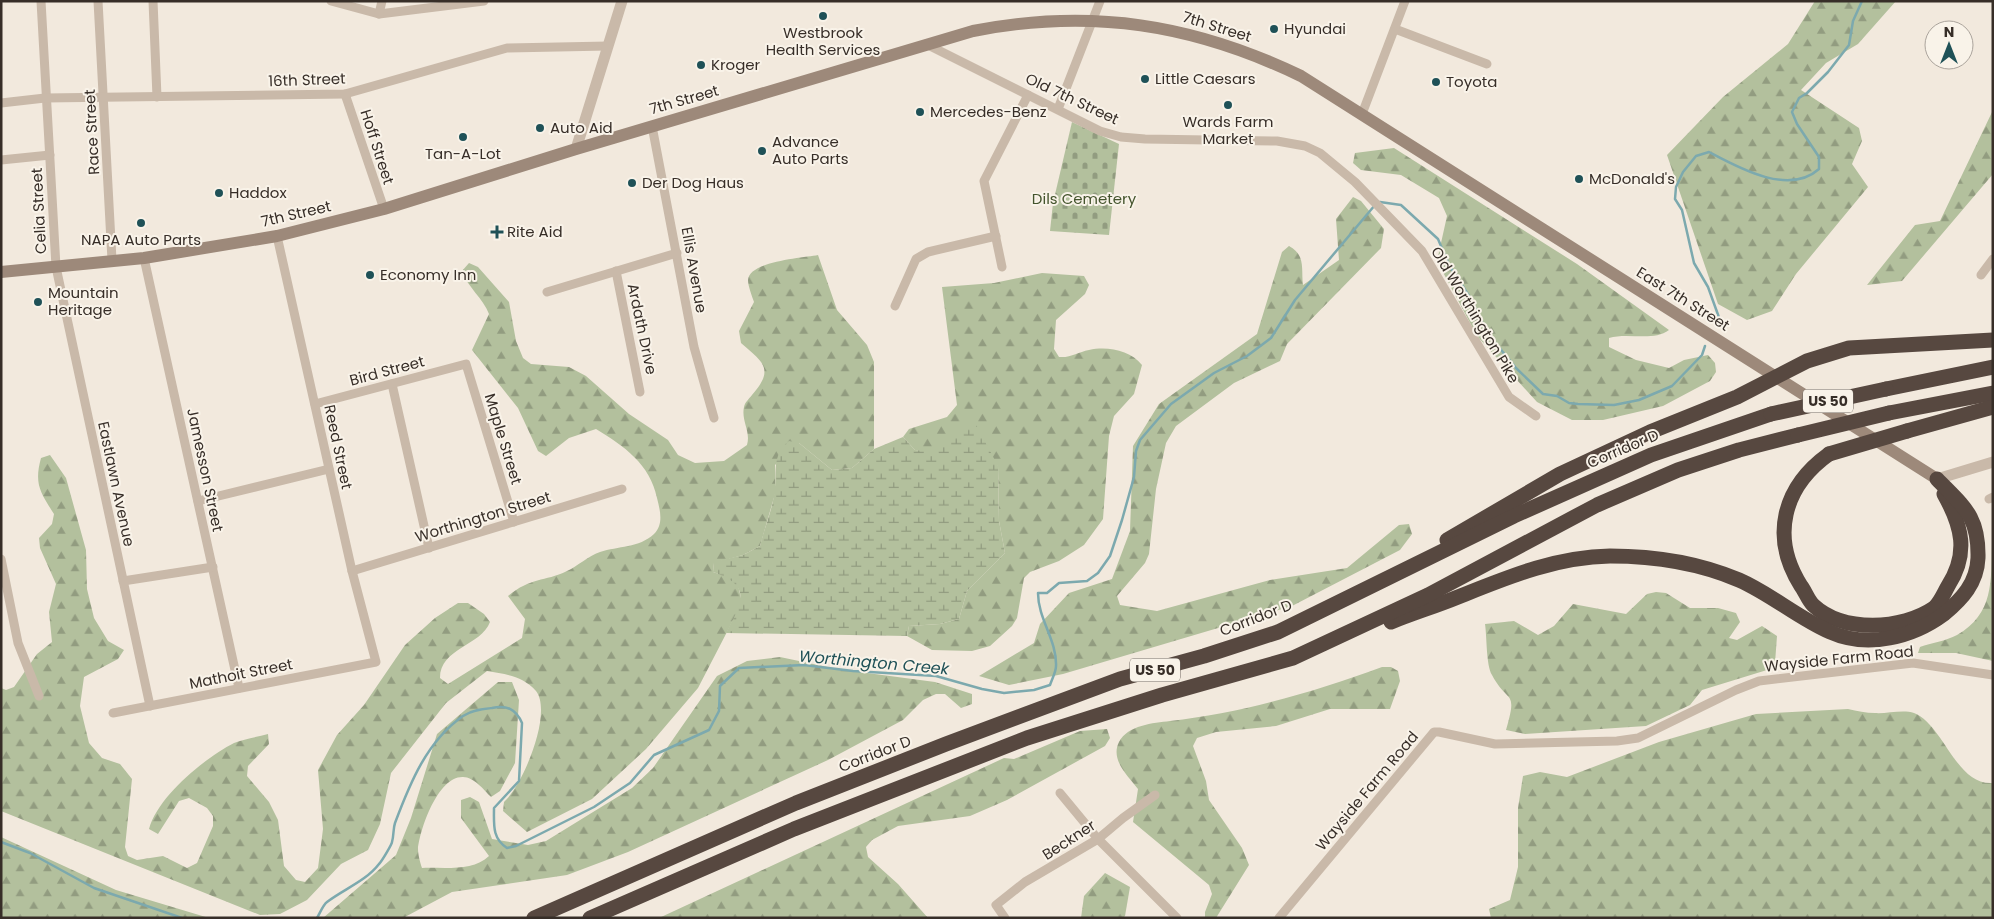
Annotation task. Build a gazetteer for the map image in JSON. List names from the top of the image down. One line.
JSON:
{"streets":{"highway":["US 50","Corridor D"],"main road":["7th Street","East 7th Street"],"street":["16th Street","Old 7th Street","Race Street","Hoff Street","Celia Street","Ellis Avenue","Old Worthington Pike","Ardath Drive","Bird Street","Maple Street","Reed Street","Jamesson Street","Eastlawn Avenue","Worthington Street","Wayside Farm Road","Mathoit Street","Beckner"]},"crossings":[["7th Street","Old 7th Street"],["7th Street","Race Street"],["7th Street","Hoff Street"],["7th Street","Celia Street"],["7th Street","Ellis Avenue"],["7th Street","East 7th Street"],["7th Street","Reed Street"],["7th Street","Jamesson Street"],["7th Street","Eastlawn Avenue"],["16th Street","Race Street"],["16th Street","Hoff Street"],["16th Street","Celia Street"],["Old 7th Street","Old Worthington Pike"],["Celia Street","Eastlawn Avenue"],["Bird Street","Maple Street"],["Bird Street","Reed Street"],["Maple Street","Worthington Street"],["Reed Street","Worthington Street"],["Reed Street","Mathoit Street"],["Jamesson Street","Mathoit Street"],["Eastlawn Avenue","Mathoit Street"]],"water":["Worthington Creek"],"parks":["Dils Cemetery"],"places":{"other":["Westbrook Health Services","Hyundai","Kroger","Little Caesars","Toyota","Wards Farm Market","Mercedes-Benz","Auto Aid","Tan-A-Lot","Advance Auto Parts","McDonald's","Der Dog Haus","Haddox","NAPA Auto Parts","Economy Inn","Mountain Heritage"],"health":["Rite Aid"]},"north":"top"}
